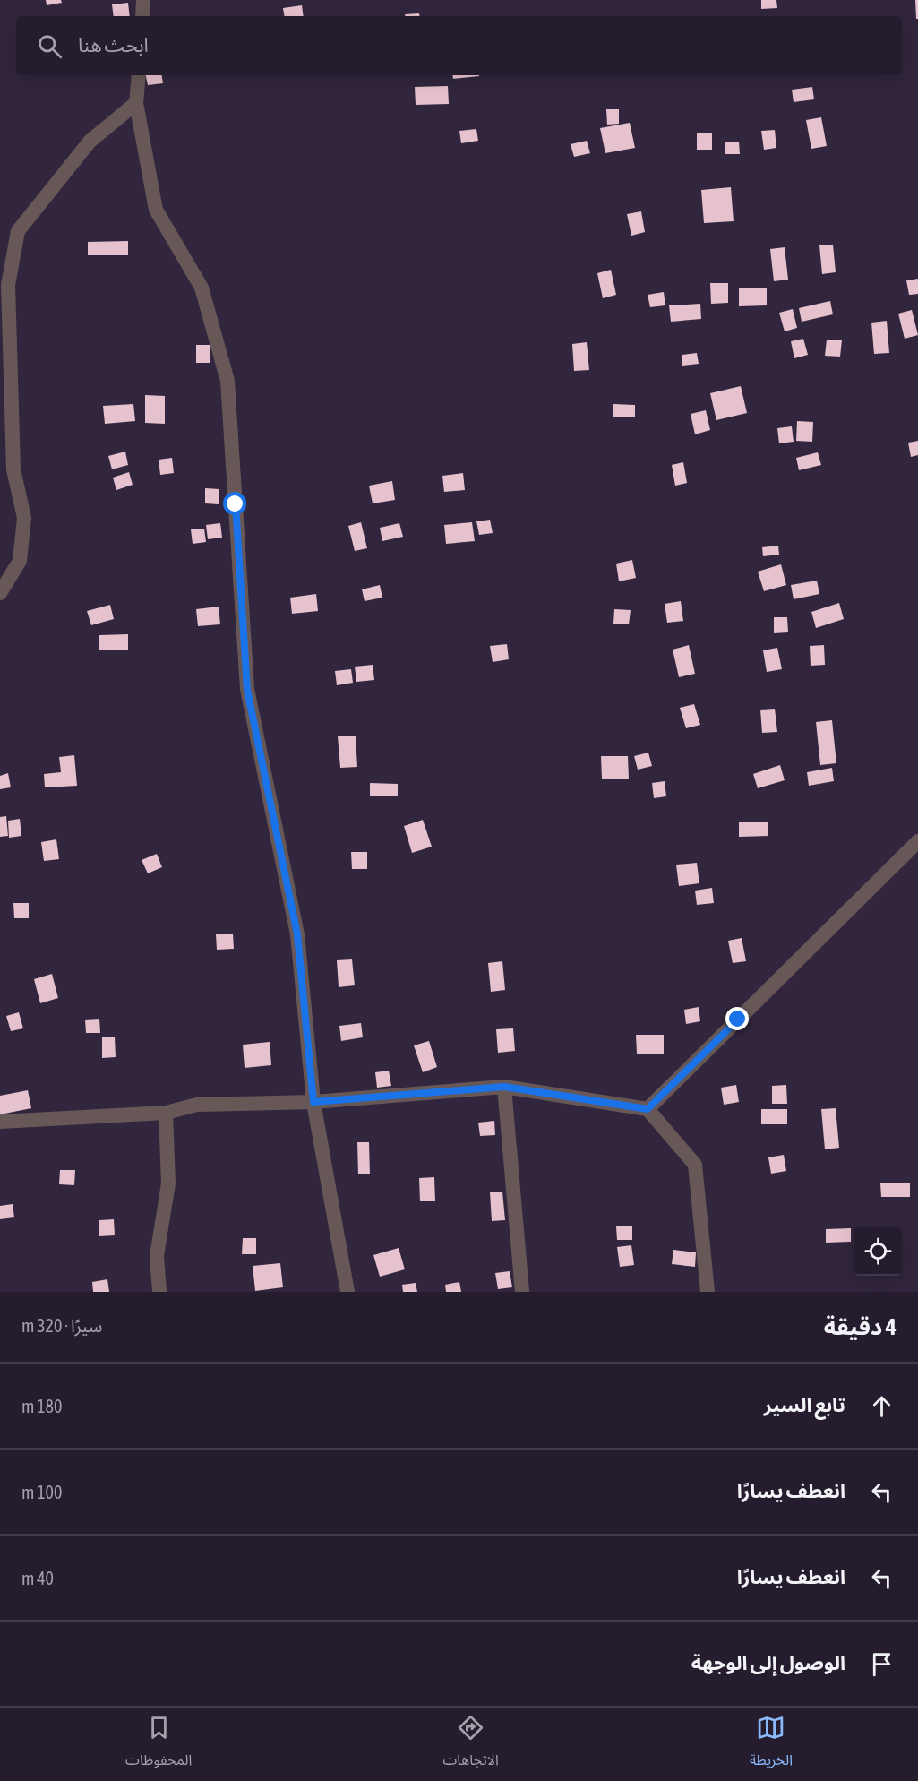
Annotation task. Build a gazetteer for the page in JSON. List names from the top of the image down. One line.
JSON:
{"page":{"search":"ابحث هنا","heading":["4 دقيقة","سيرًا · 320 m"],"list":[["تابع السير","180 m"],["انعطف يسارًا","100 m"],["انعطف يسارًا","40 m"],"الوصول إلى الوجهة"],"nav":["الخريطة","الاتجاهات","المحفوظات"]}}
